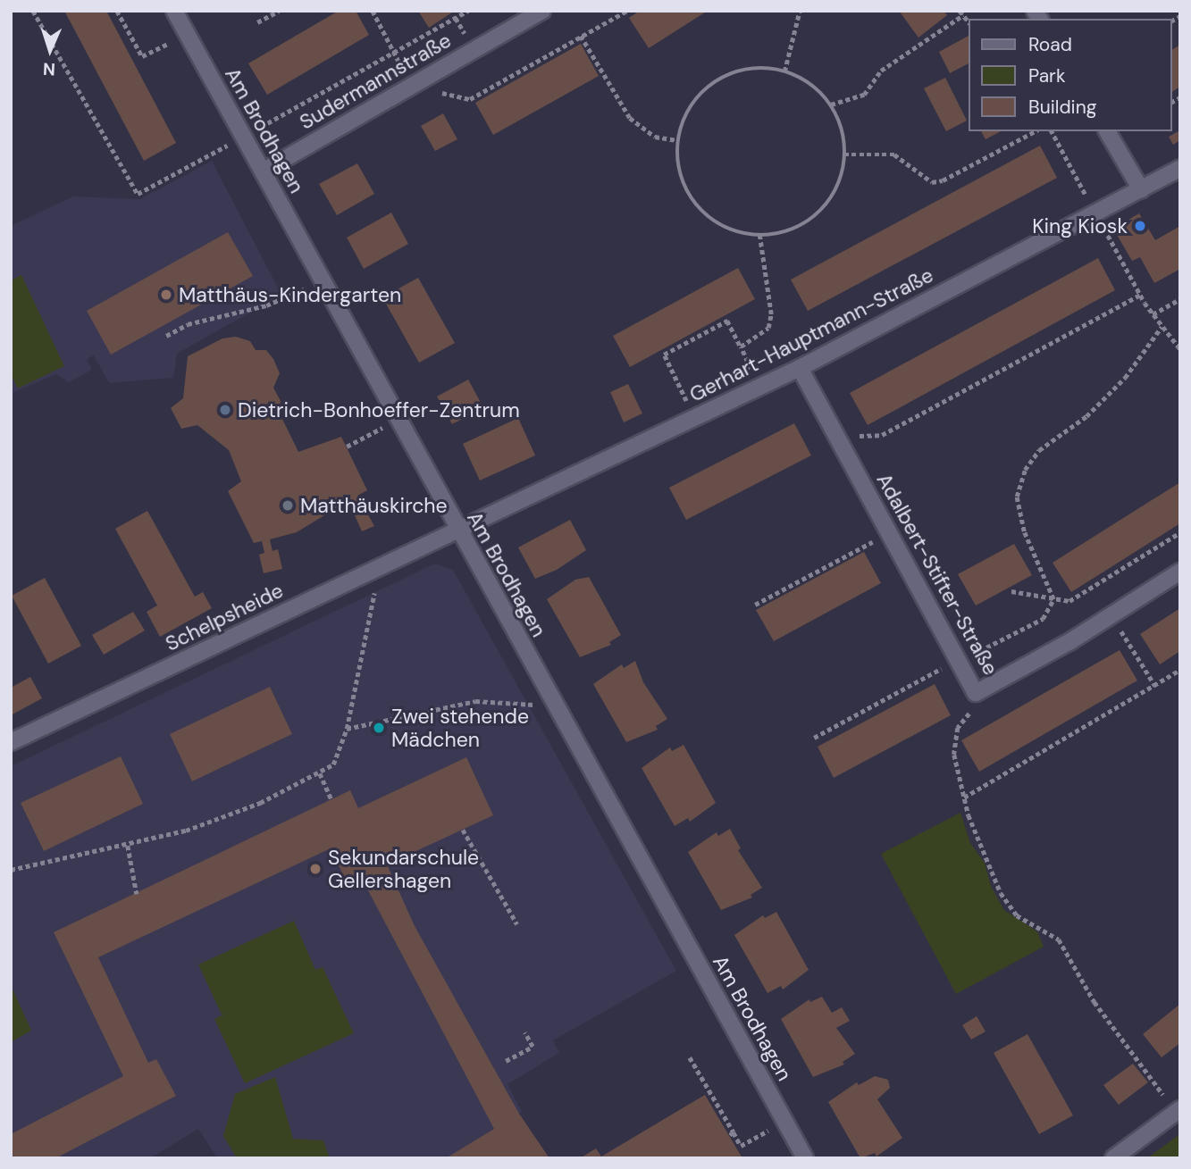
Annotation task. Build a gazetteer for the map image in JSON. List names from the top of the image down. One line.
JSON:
{"streets":{"street":["Sudermannstraße","Am Brodhagen","Gerhart-Hauptmann-Straße","Adalbert-Stifter-Straße","Schelpsheide"]},"crossings":[["Sudermannstraße","Am Brodhagen"],["Am Brodhagen","Gerhart-Hauptmann-Straße"],["Am Brodhagen","Schelpsheide"],["Gerhart-Hauptmann-Straße","Adalbert-Stifter-Straße"],["Gerhart-Hauptmann-Straße","Schelpsheide"]],"places":["King Kiosk","Matthäus-Kindergarten","Dietrich-Bonhoeffer-Zentrum","Matthäuskirche","Zwei stehende Mädchen","Sekundarschule Gellershagen"],"legend":["Road","Park","Building"],"north":"bottom"}
